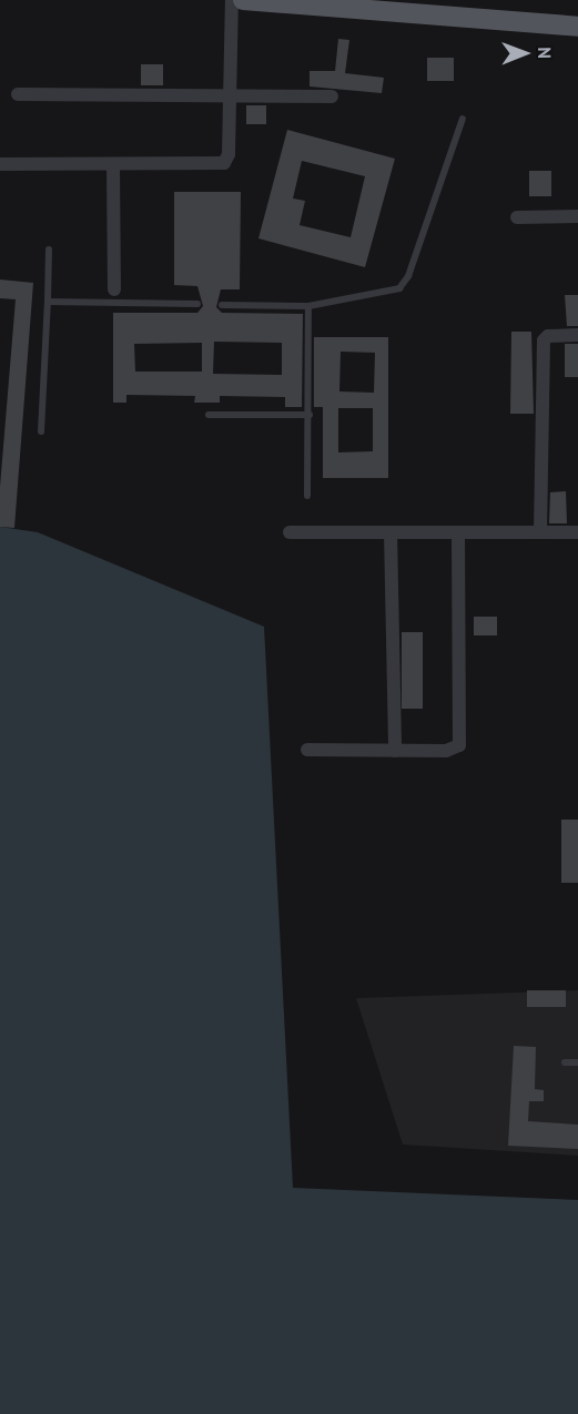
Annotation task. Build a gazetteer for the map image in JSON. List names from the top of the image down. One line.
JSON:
{"north":"right"}
